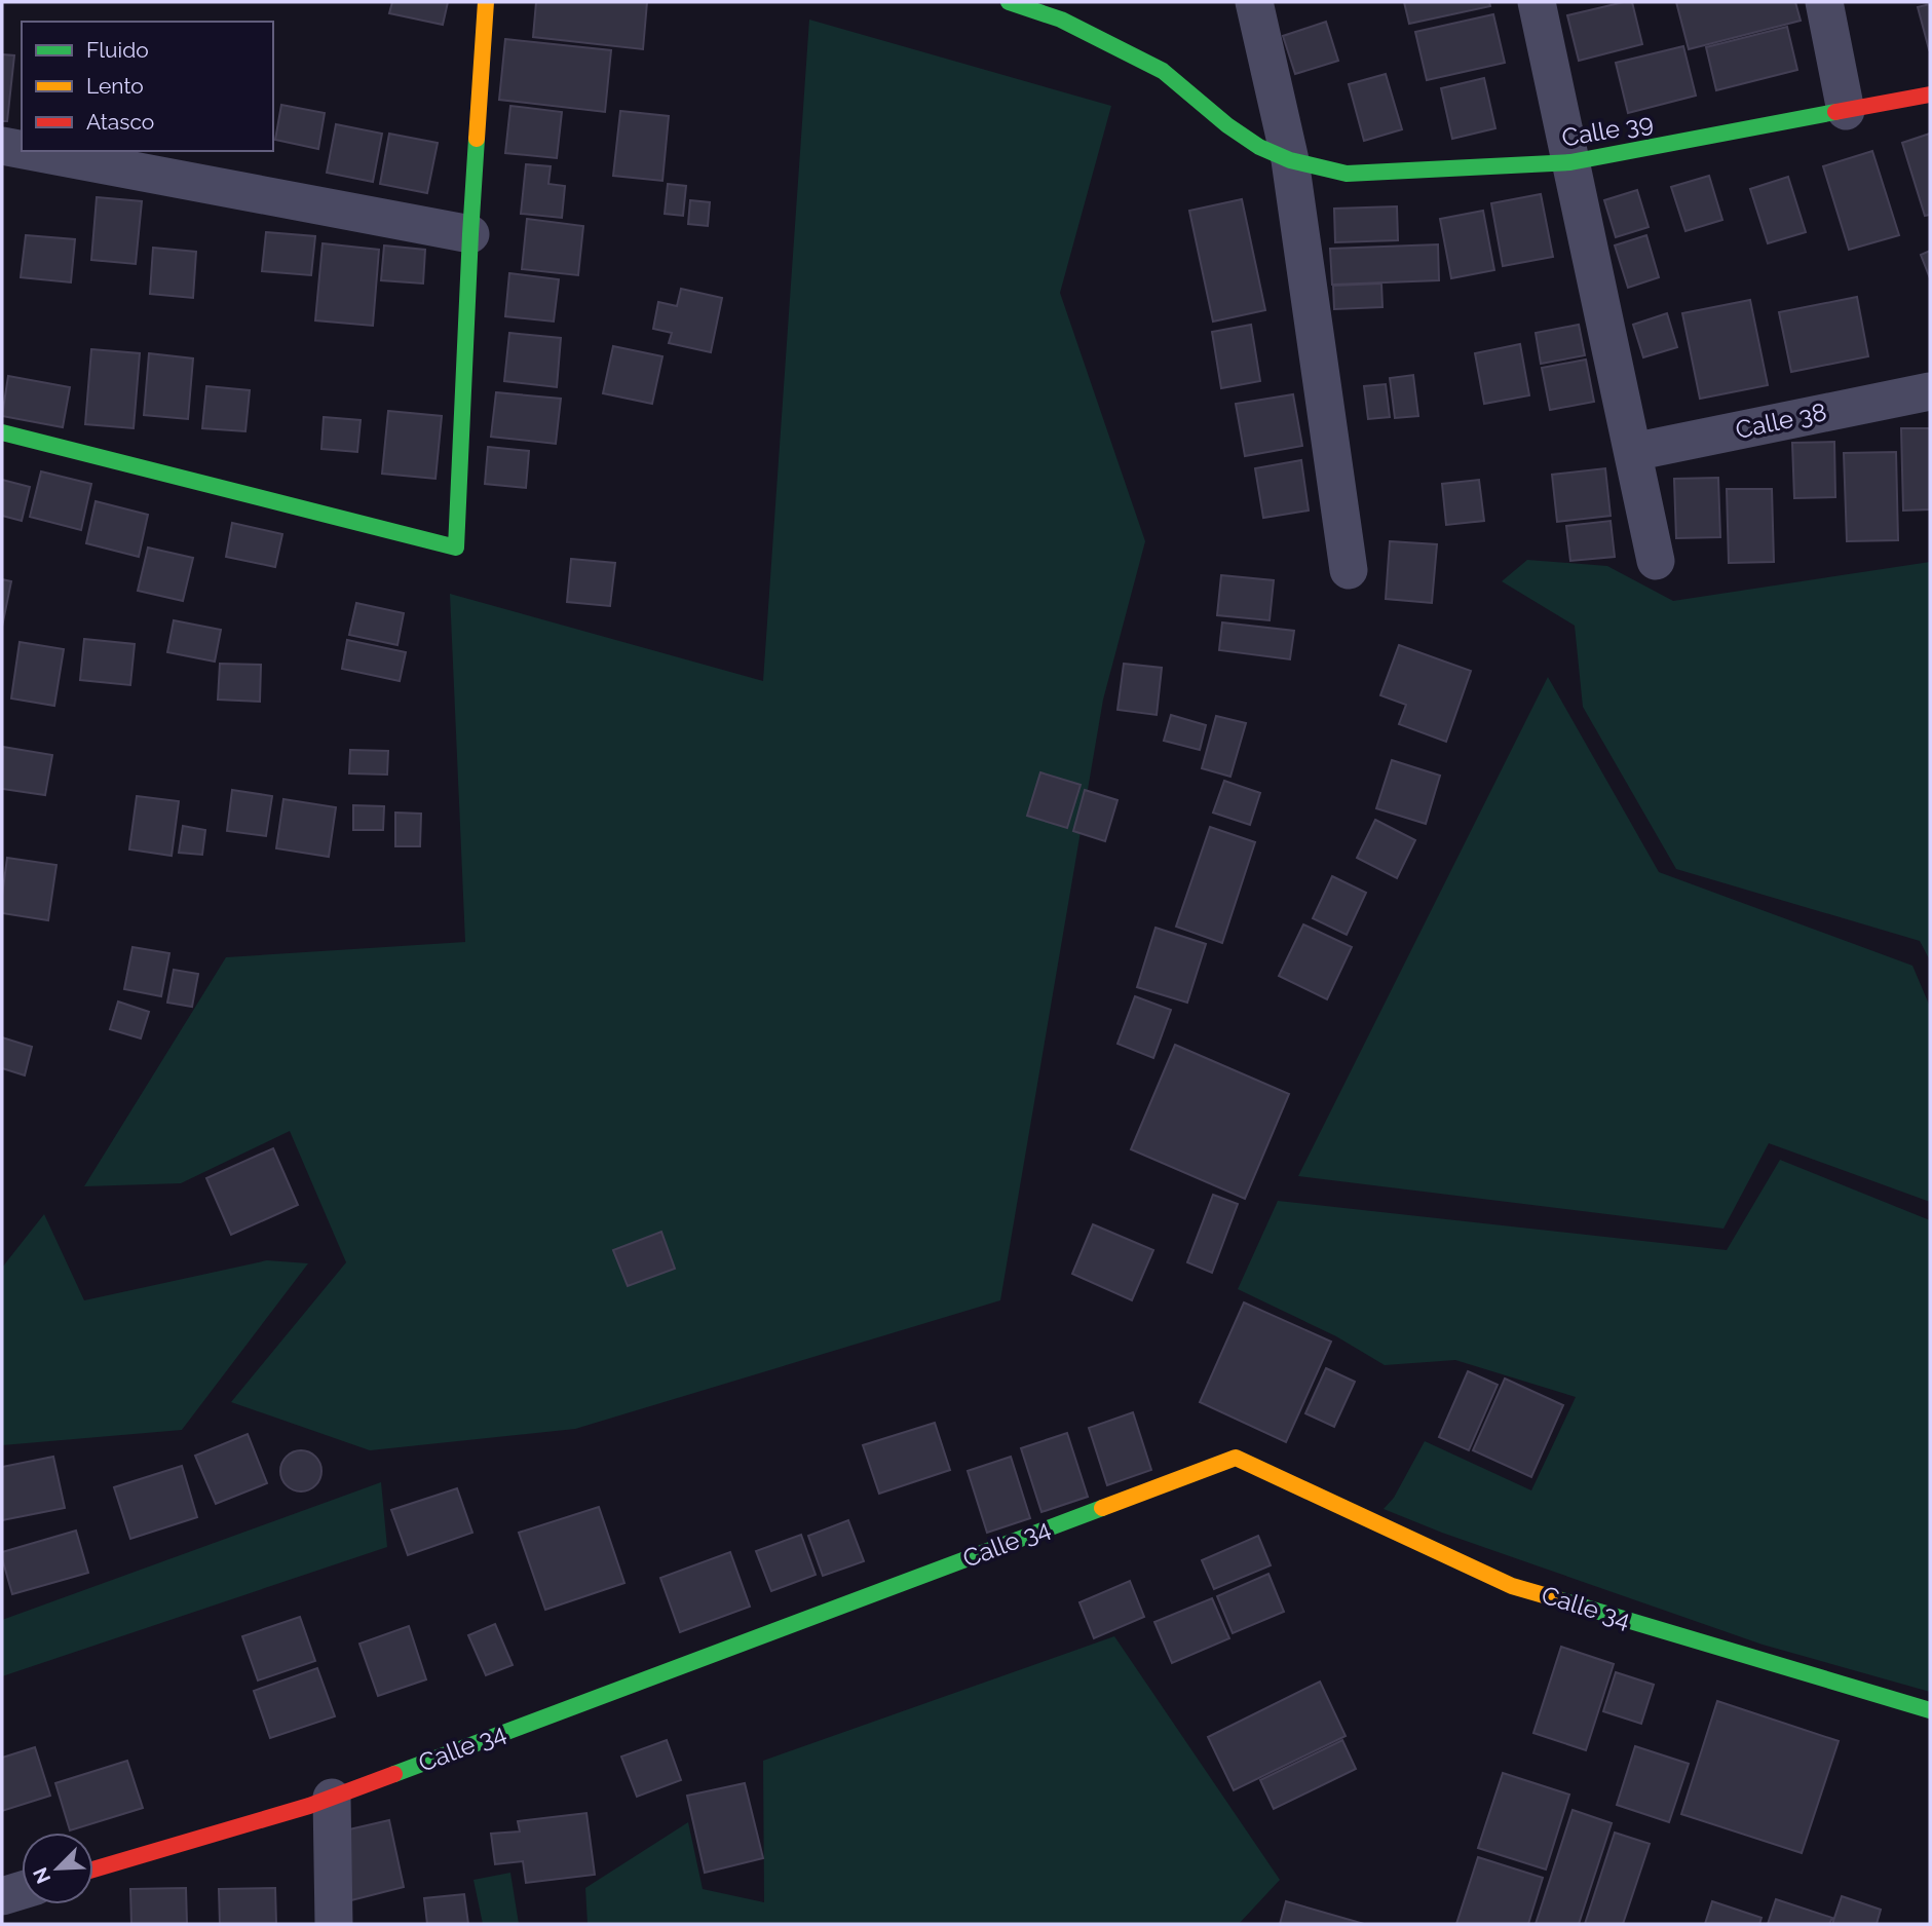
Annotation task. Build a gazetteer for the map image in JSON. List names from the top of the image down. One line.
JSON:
{"streets":{"street":["Calle 39","Calle 38","Calle 34"]},"legend":["Fluido","Lento","Atasco"],"north":"bottom left"}
